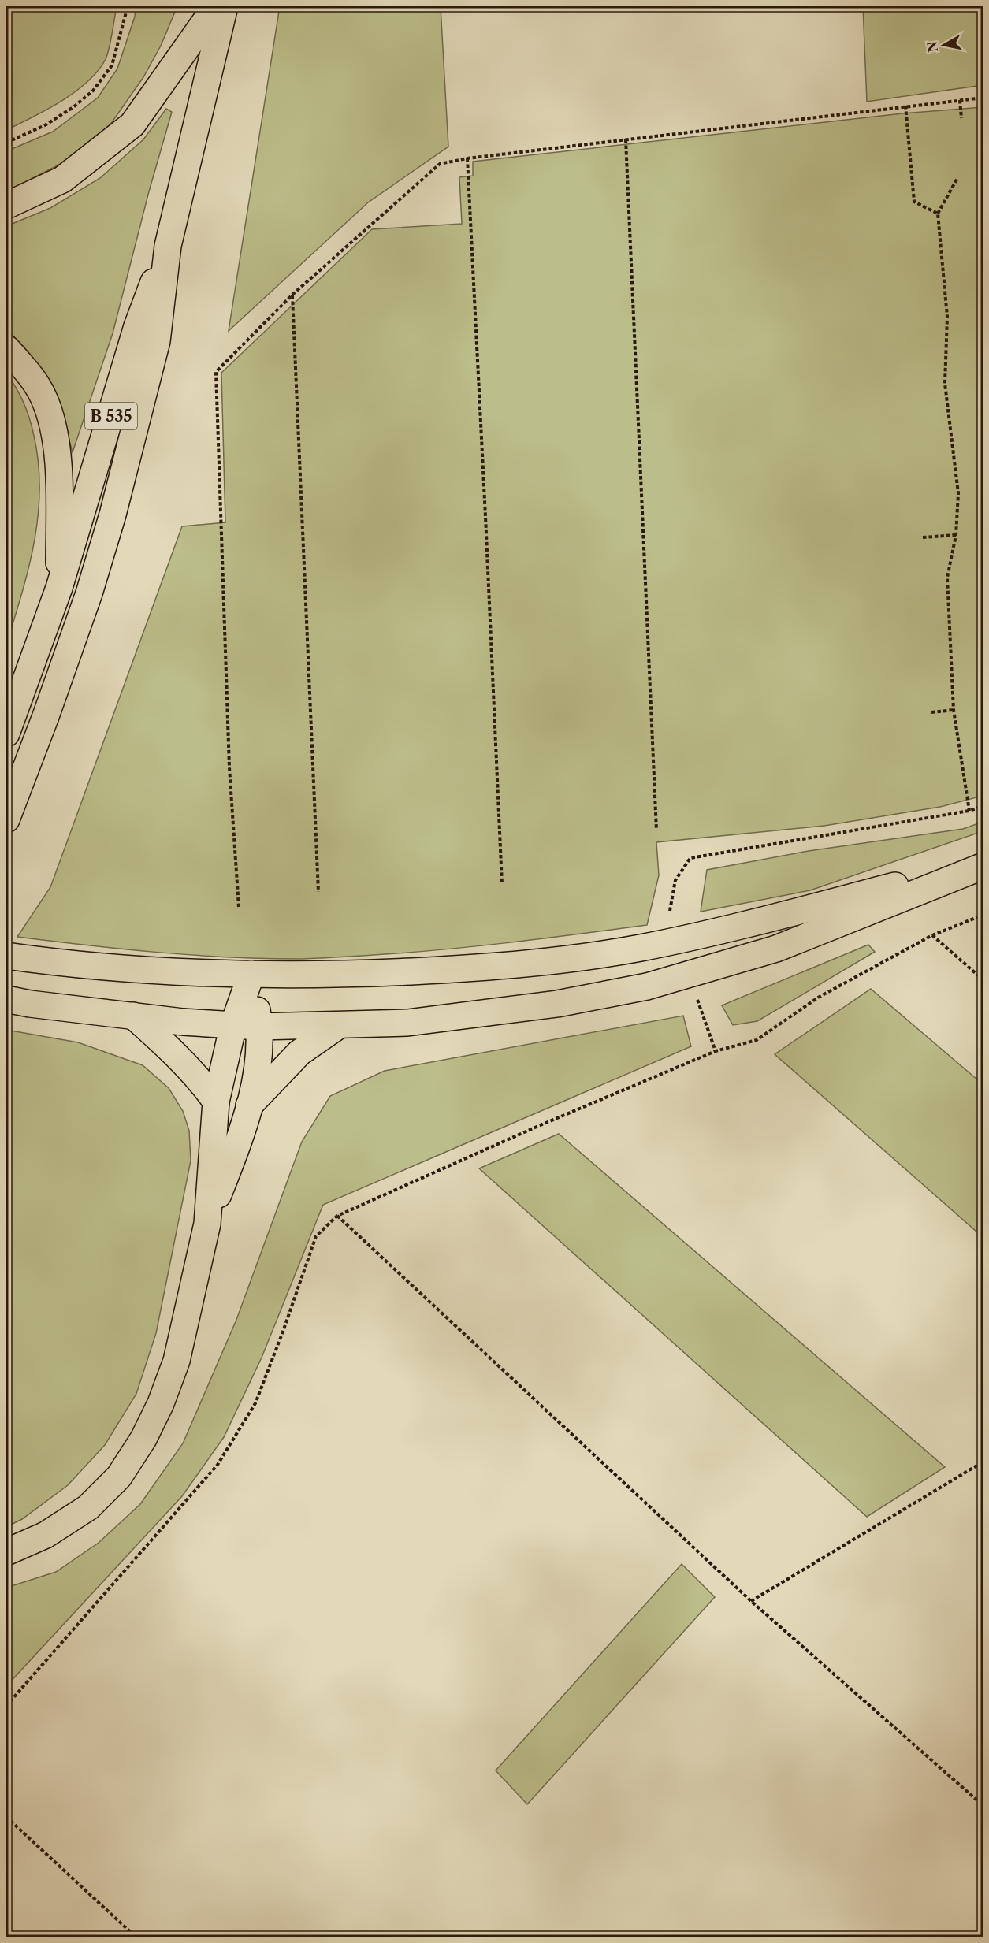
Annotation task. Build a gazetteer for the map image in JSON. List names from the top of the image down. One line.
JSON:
{"streets":{"main road":["B 535"]},"north":"left"}
